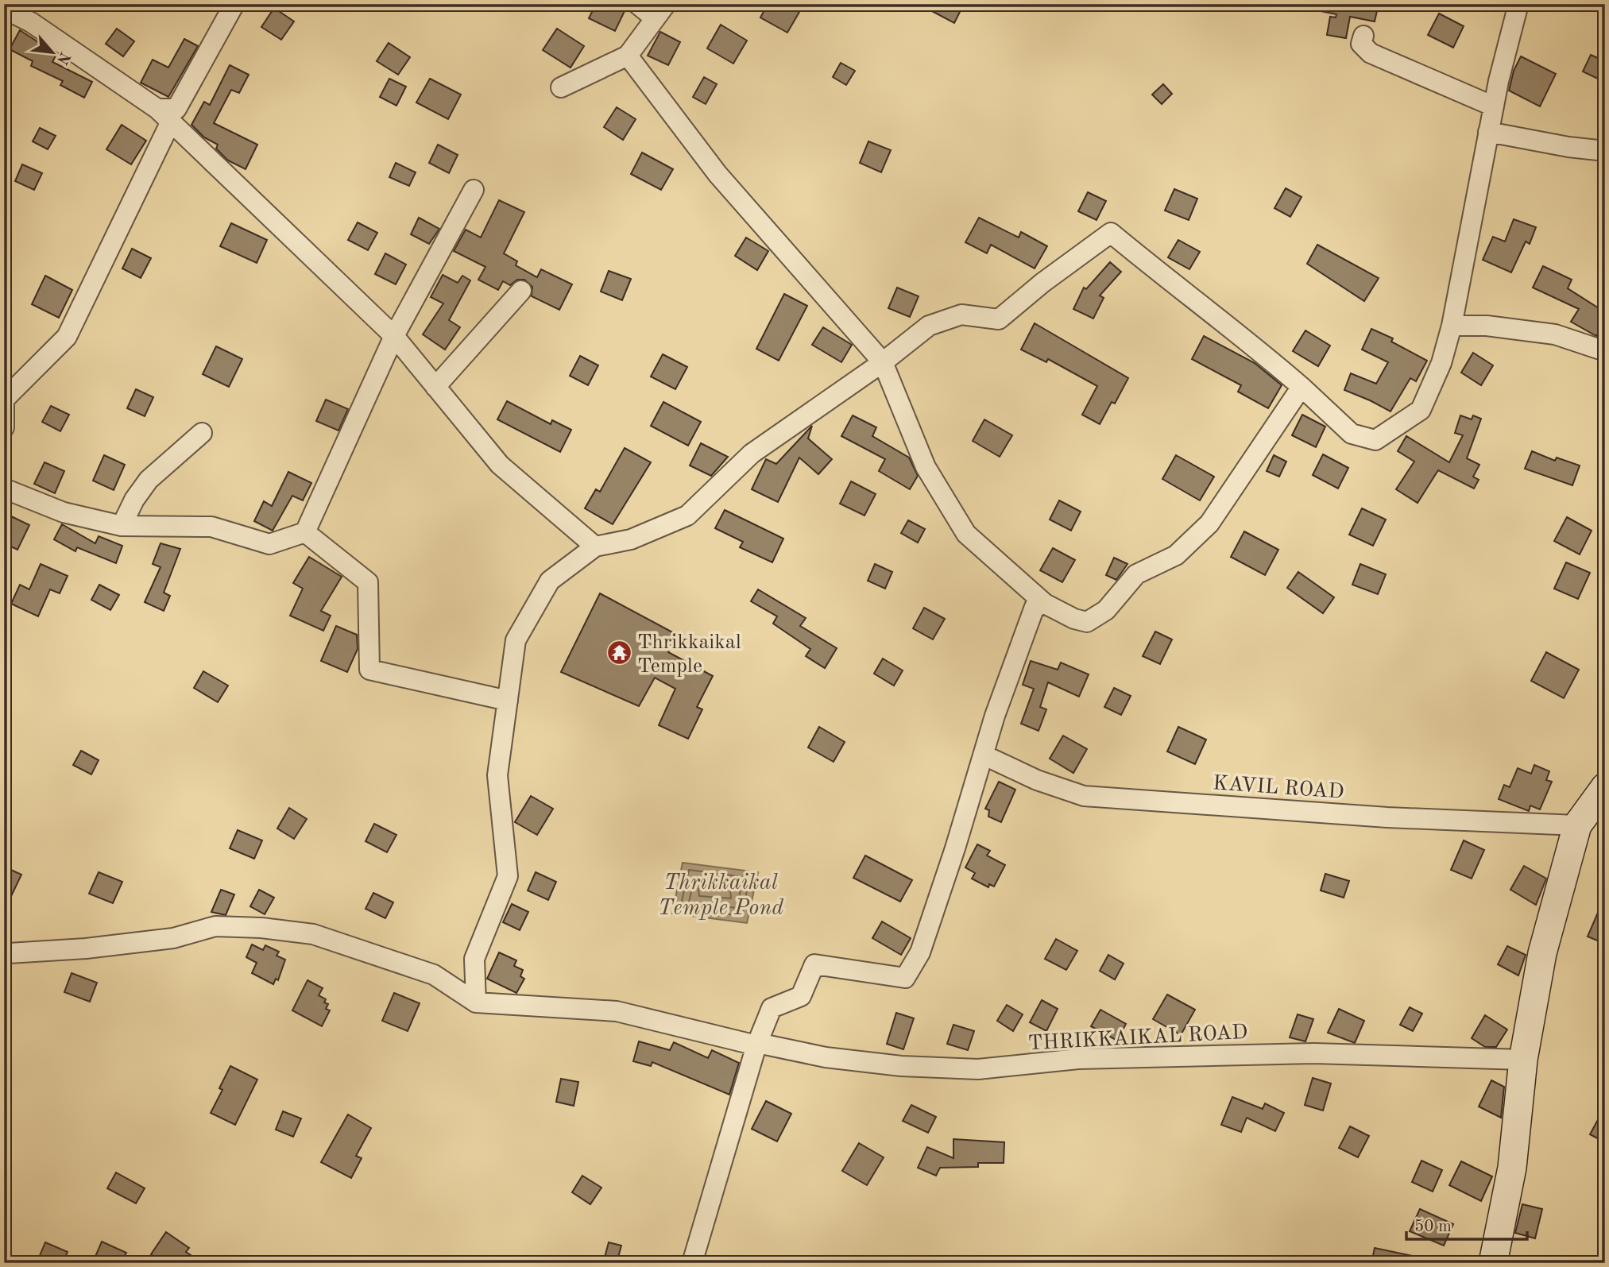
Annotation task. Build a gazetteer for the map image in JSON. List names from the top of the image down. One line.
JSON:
{"streets":{"street":["KAVIL ROAD","THRIKKAIKAL ROAD"]},"water":["Thrikkaikal Temple Pond"],"places":{"temple":["Thrikkaikal Temple"]},"scale_bar":"50 m","north":"bottom right"}
